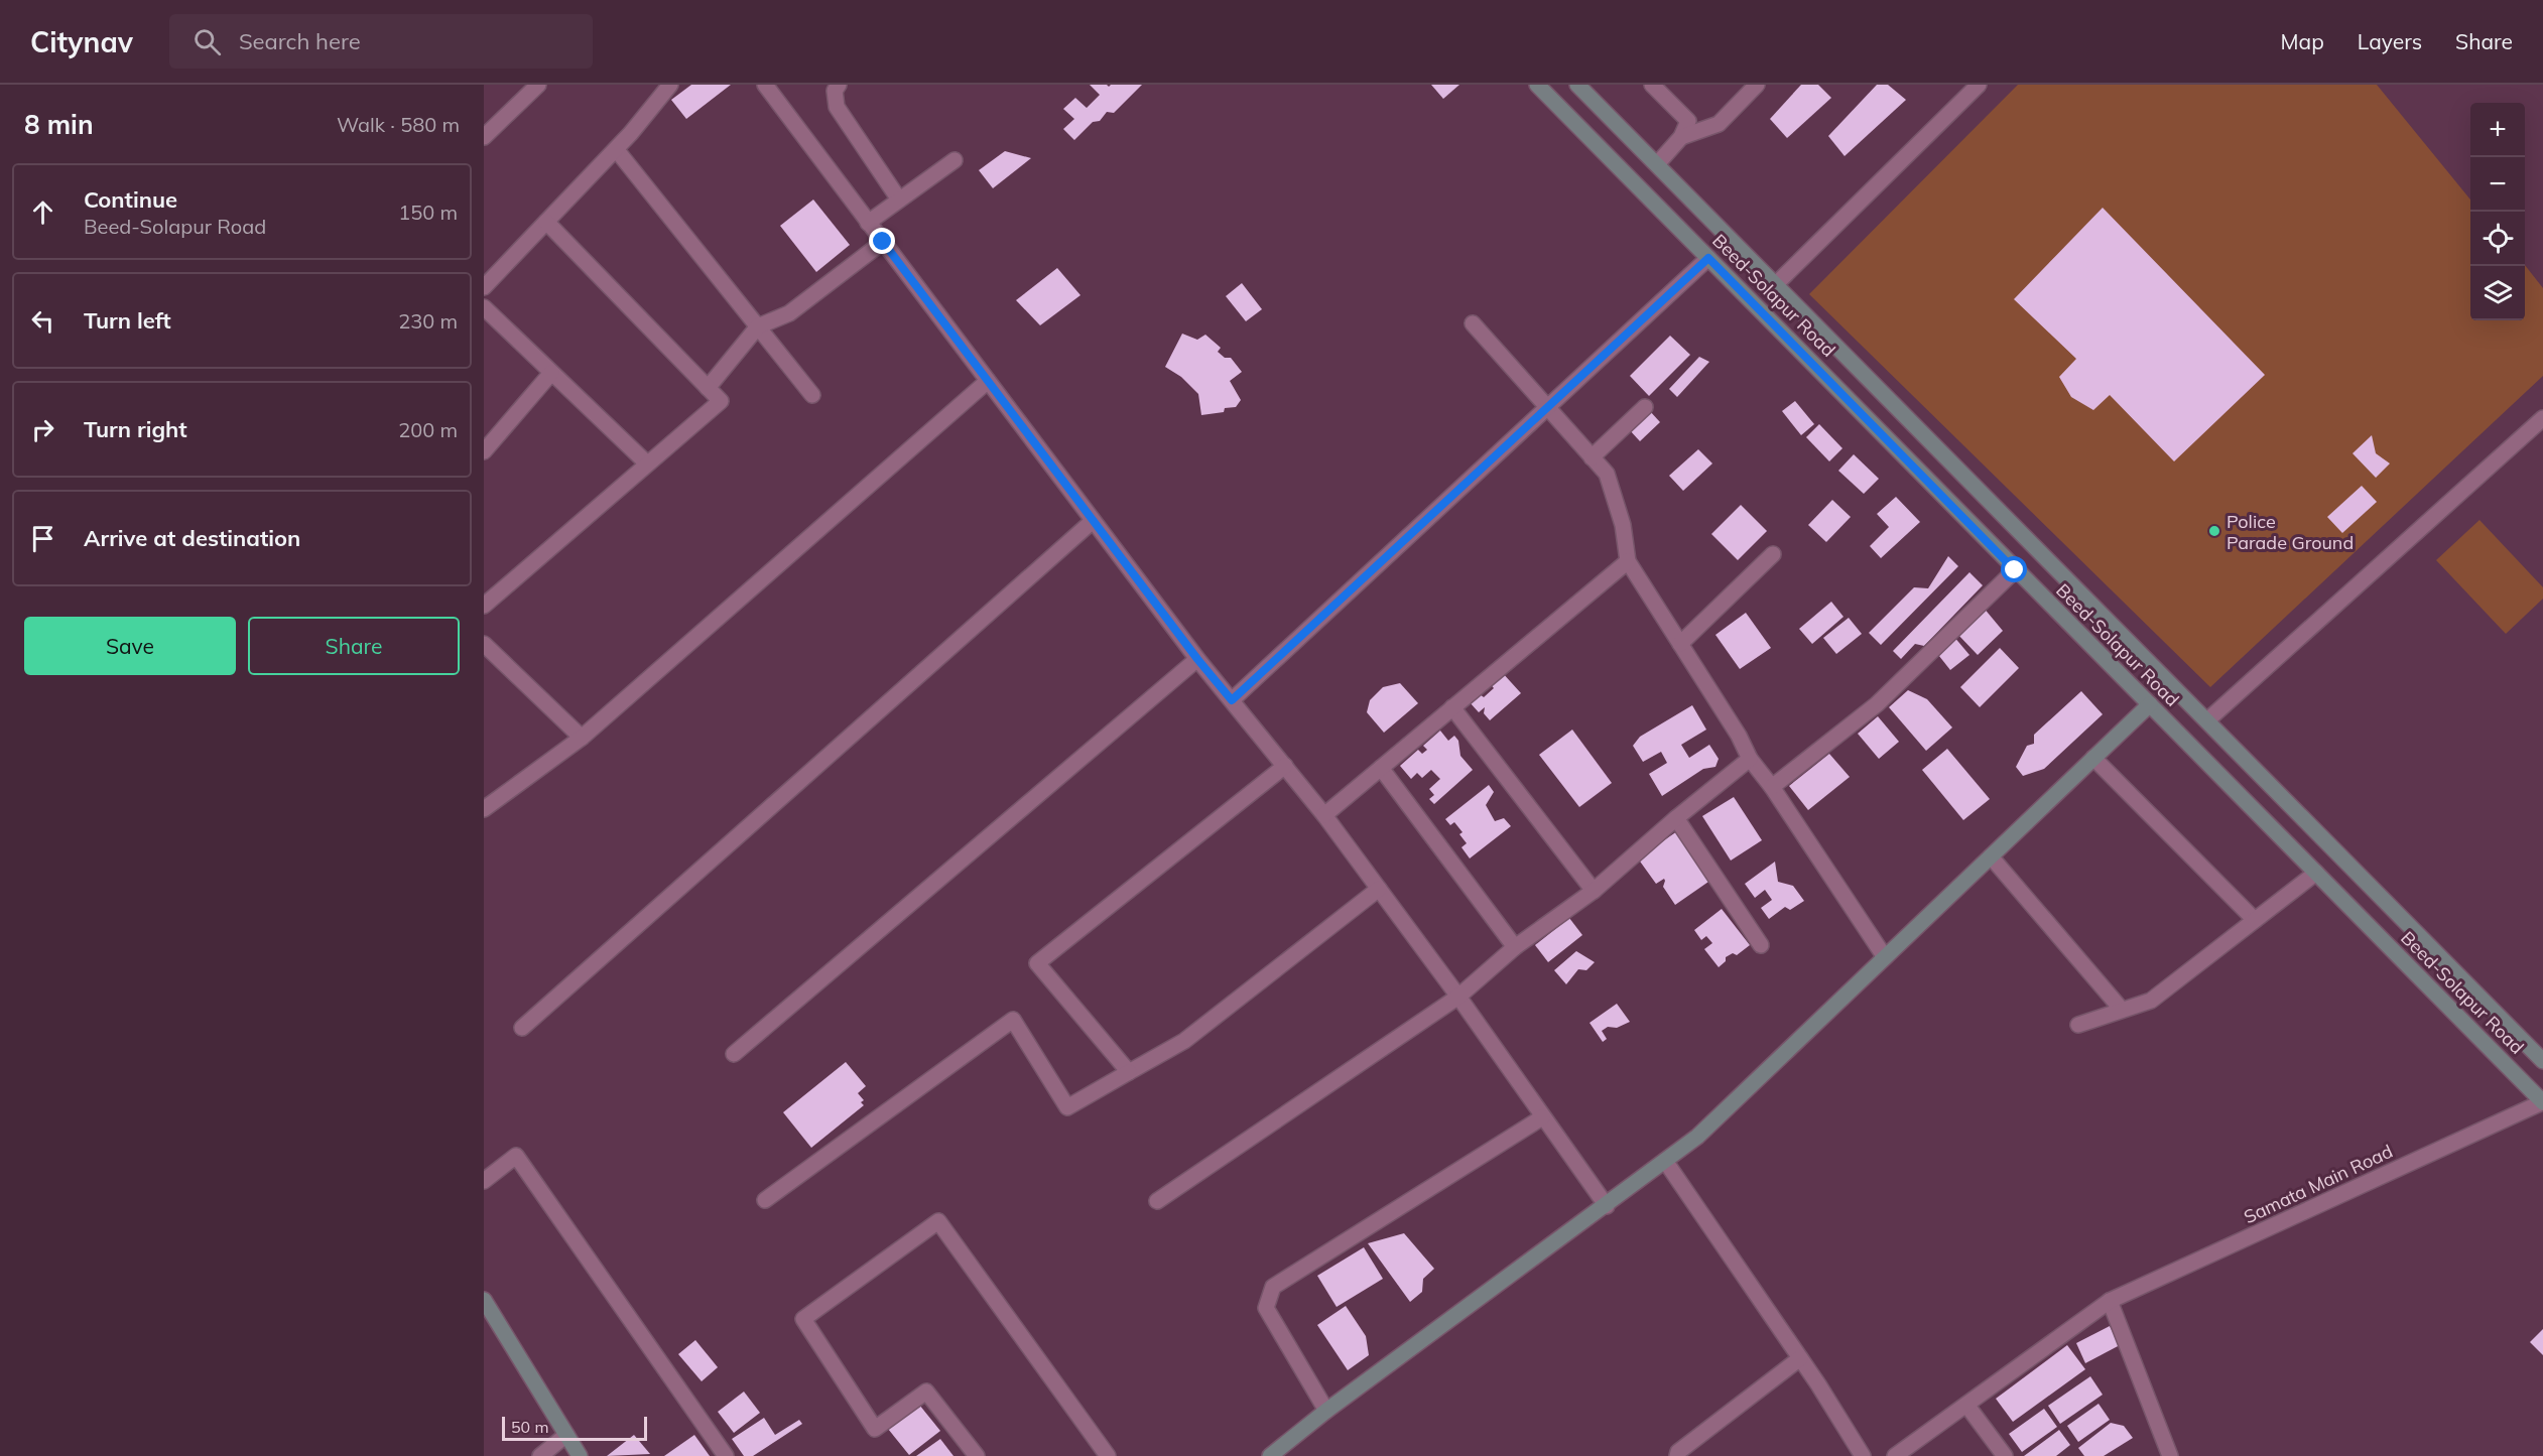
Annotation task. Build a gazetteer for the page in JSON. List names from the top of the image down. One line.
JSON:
{"streets":{"main road":["Beed-Solapur Road"],"street":["Samata Main Road"]},"crossings":[["Beed-Solapur Road","Samata Main Road"]],"places":["Police Parade Ground"],"scale_bar":"50 m","page":{"header":"Citynav","search":"Search here","nav":["Map","Layers","Share"],"heading":["8 min","Walk · 580 m"],"map_buttons":["+","−"],"list":[["Continue","Beed-Solapur Road","150 m"],["Turn left","230 m"],["Turn right","200 m"],"Arrive at destination"],"buttons":["Save","Share"],"scale":"50 m"}}
